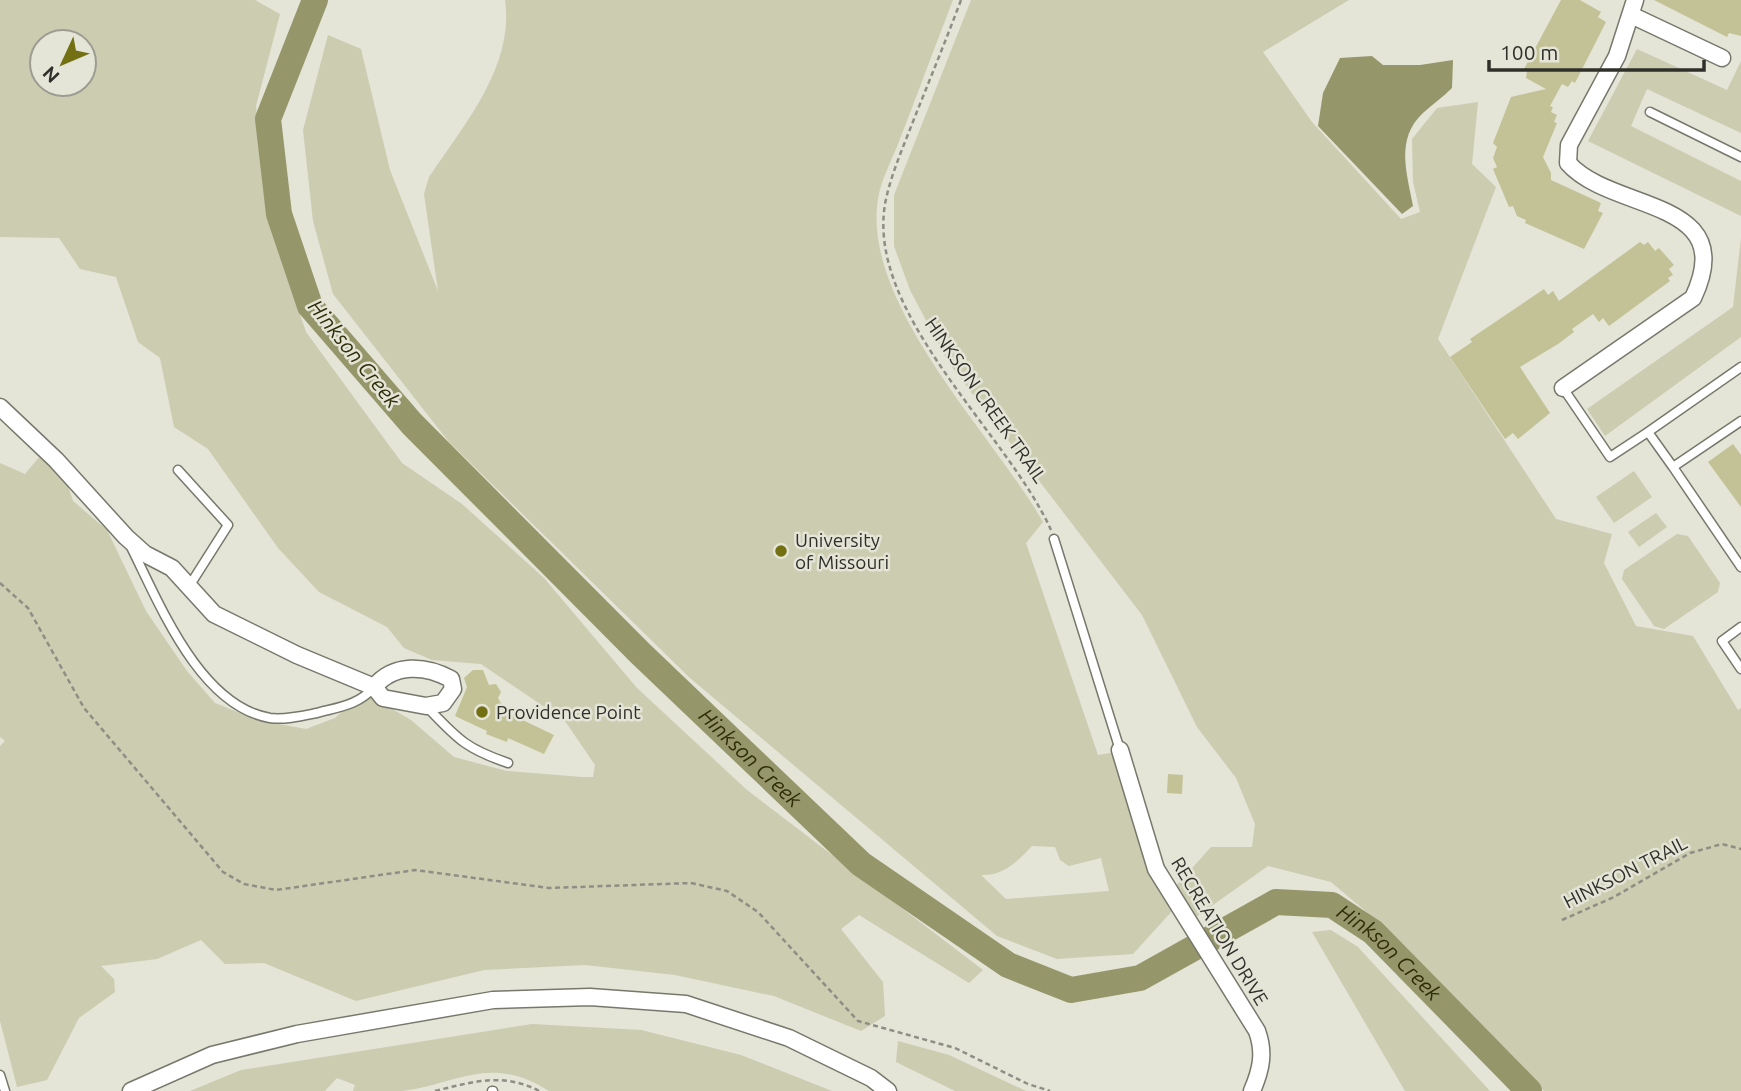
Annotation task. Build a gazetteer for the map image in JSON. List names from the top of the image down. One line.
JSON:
{"streets":{"street":["RECREATION DRIVE"],"path":["HINKSON CREEK TRAIL","HINKSON TRAIL"]},"water":["Hinkson Creek"],"places":["University of Missouri","Providence Point"],"scale_bar":"100 m","north":"bottom left"}
